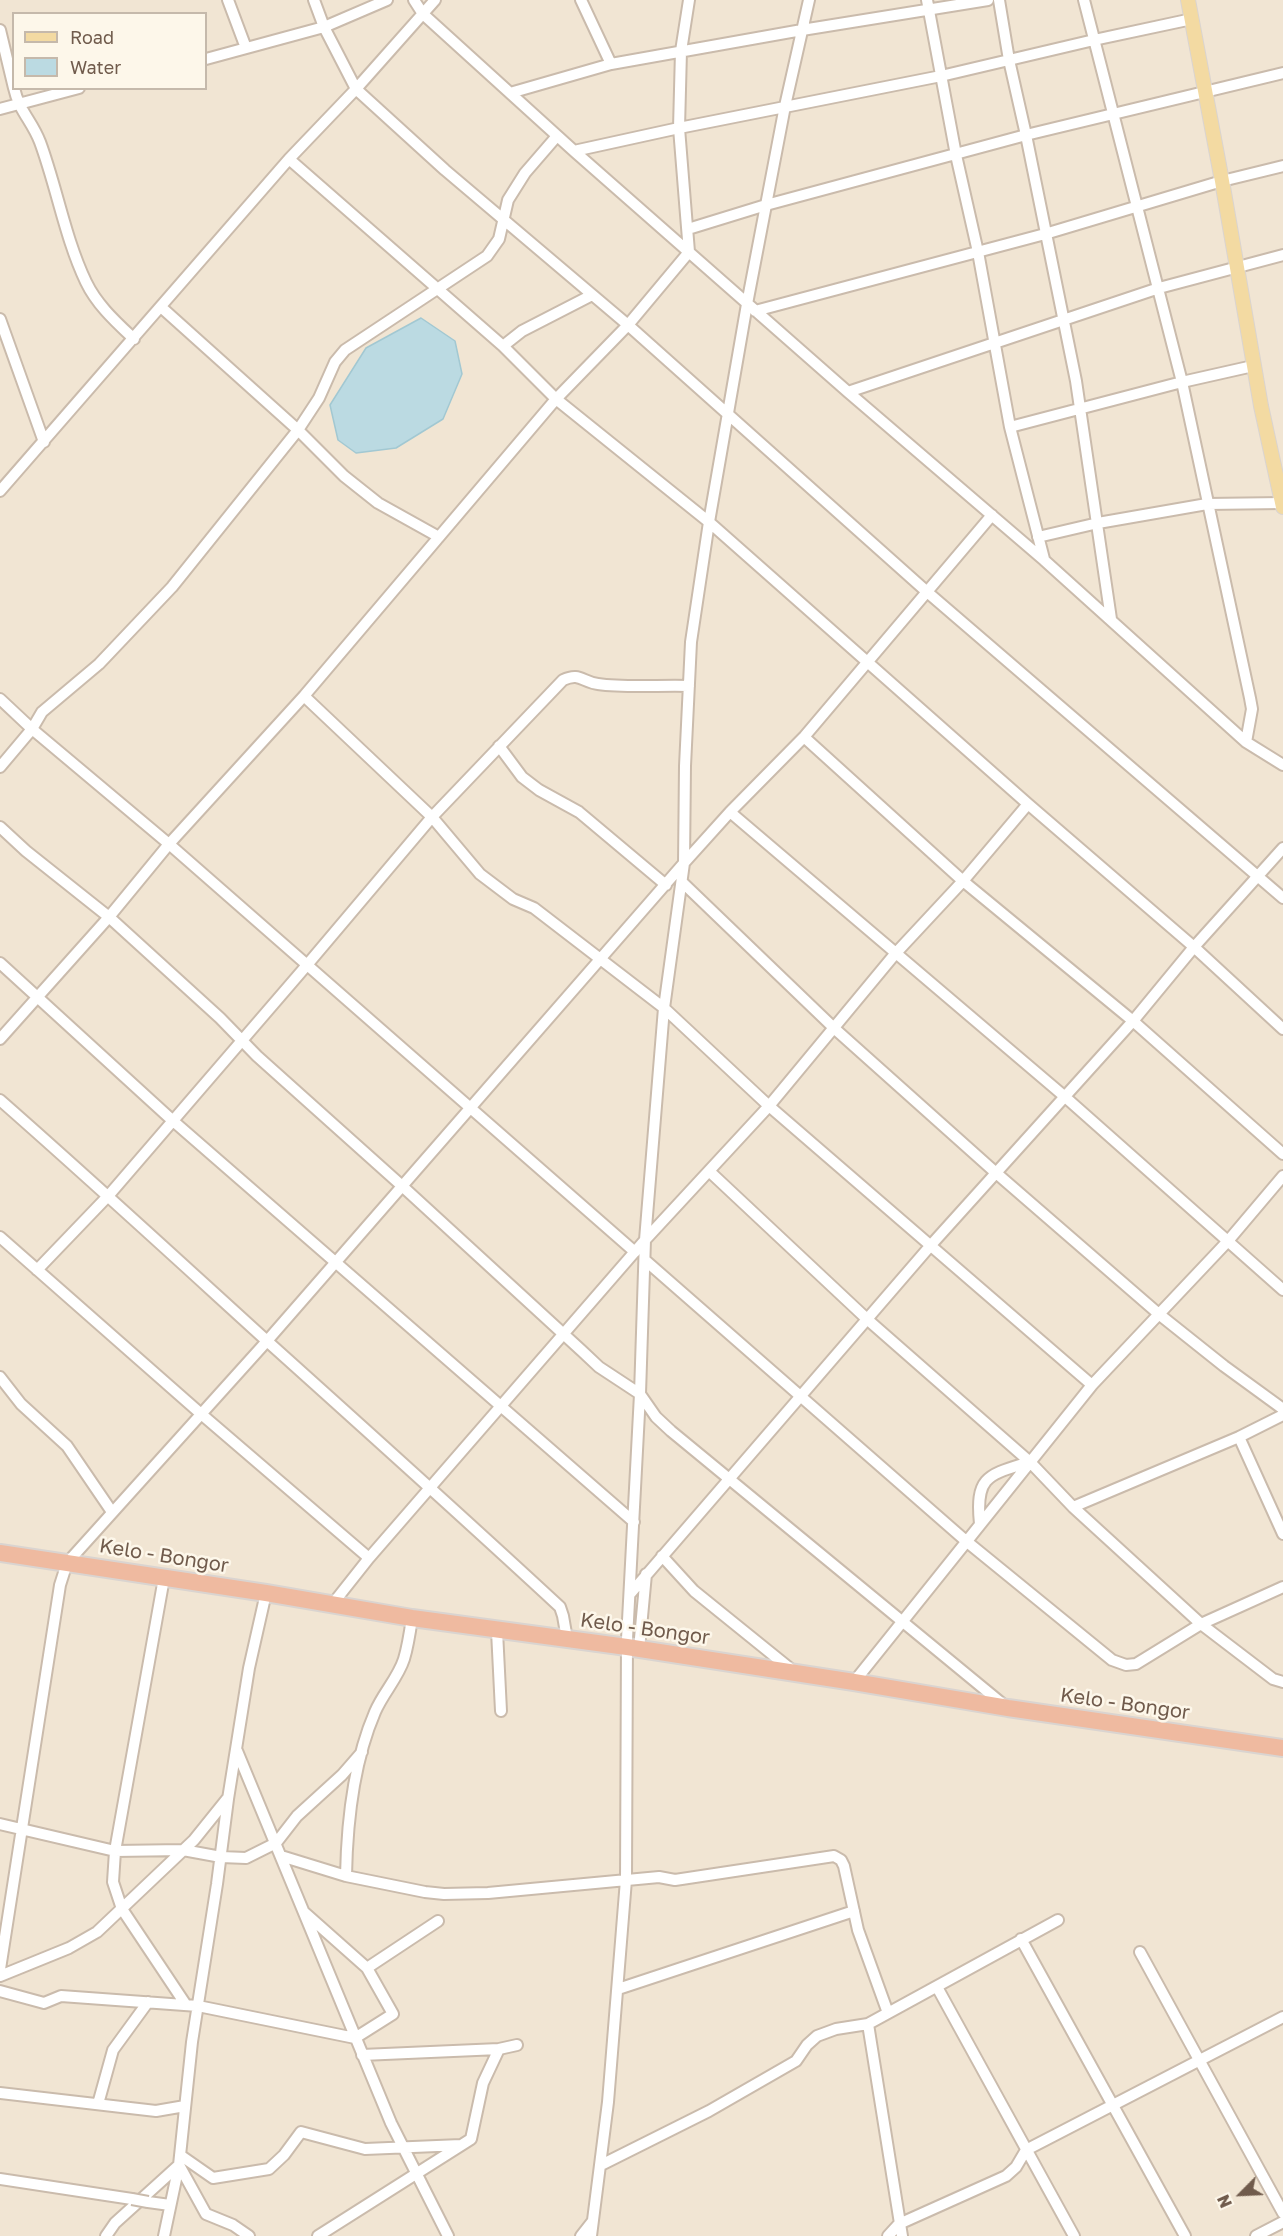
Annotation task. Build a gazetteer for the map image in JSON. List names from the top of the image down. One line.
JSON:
{"streets":{"highway":["Kelo - Bongor"]},"legend":["Road","Water"],"north":"bottom left"}
